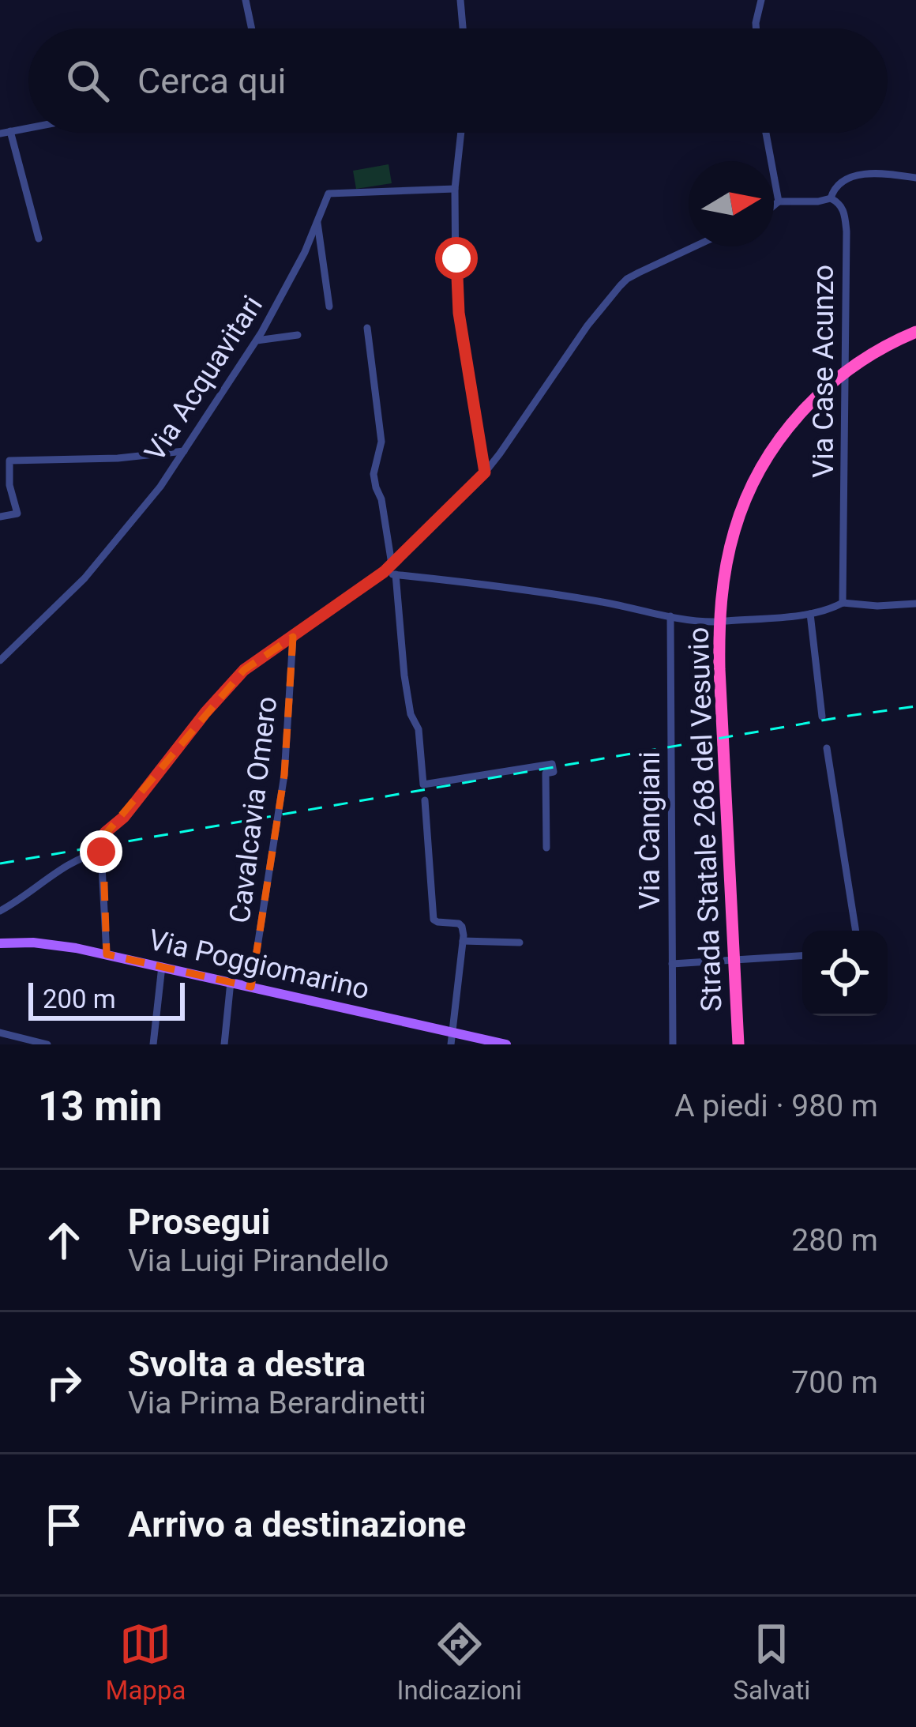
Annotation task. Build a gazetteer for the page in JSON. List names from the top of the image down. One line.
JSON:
{"streets":{"highway":["Strada Statale 268 del Vesuvio"],"main road":["Via Poggiomarino"],"street":["Via Case Acunzo","Via Acquavitari","Cavalcavia Omero","Via Cangiani"]},"crossings":[["Cavalcavia Omero","Via Poggiomarino"]],"scale_bar":"200 m","north":"right","page":{"search":"Cerca qui","scale":"200 m","heading":["13 min","A piedi · 980 m"],"list":[["Prosegui","Via Luigi Pirandello","280 m"],["Svolta a destra","Via Prima Berardinetti","700 m"],"Arrivo a destinazione"],"nav":["Mappa","Indicazioni","Salvati"]}}
